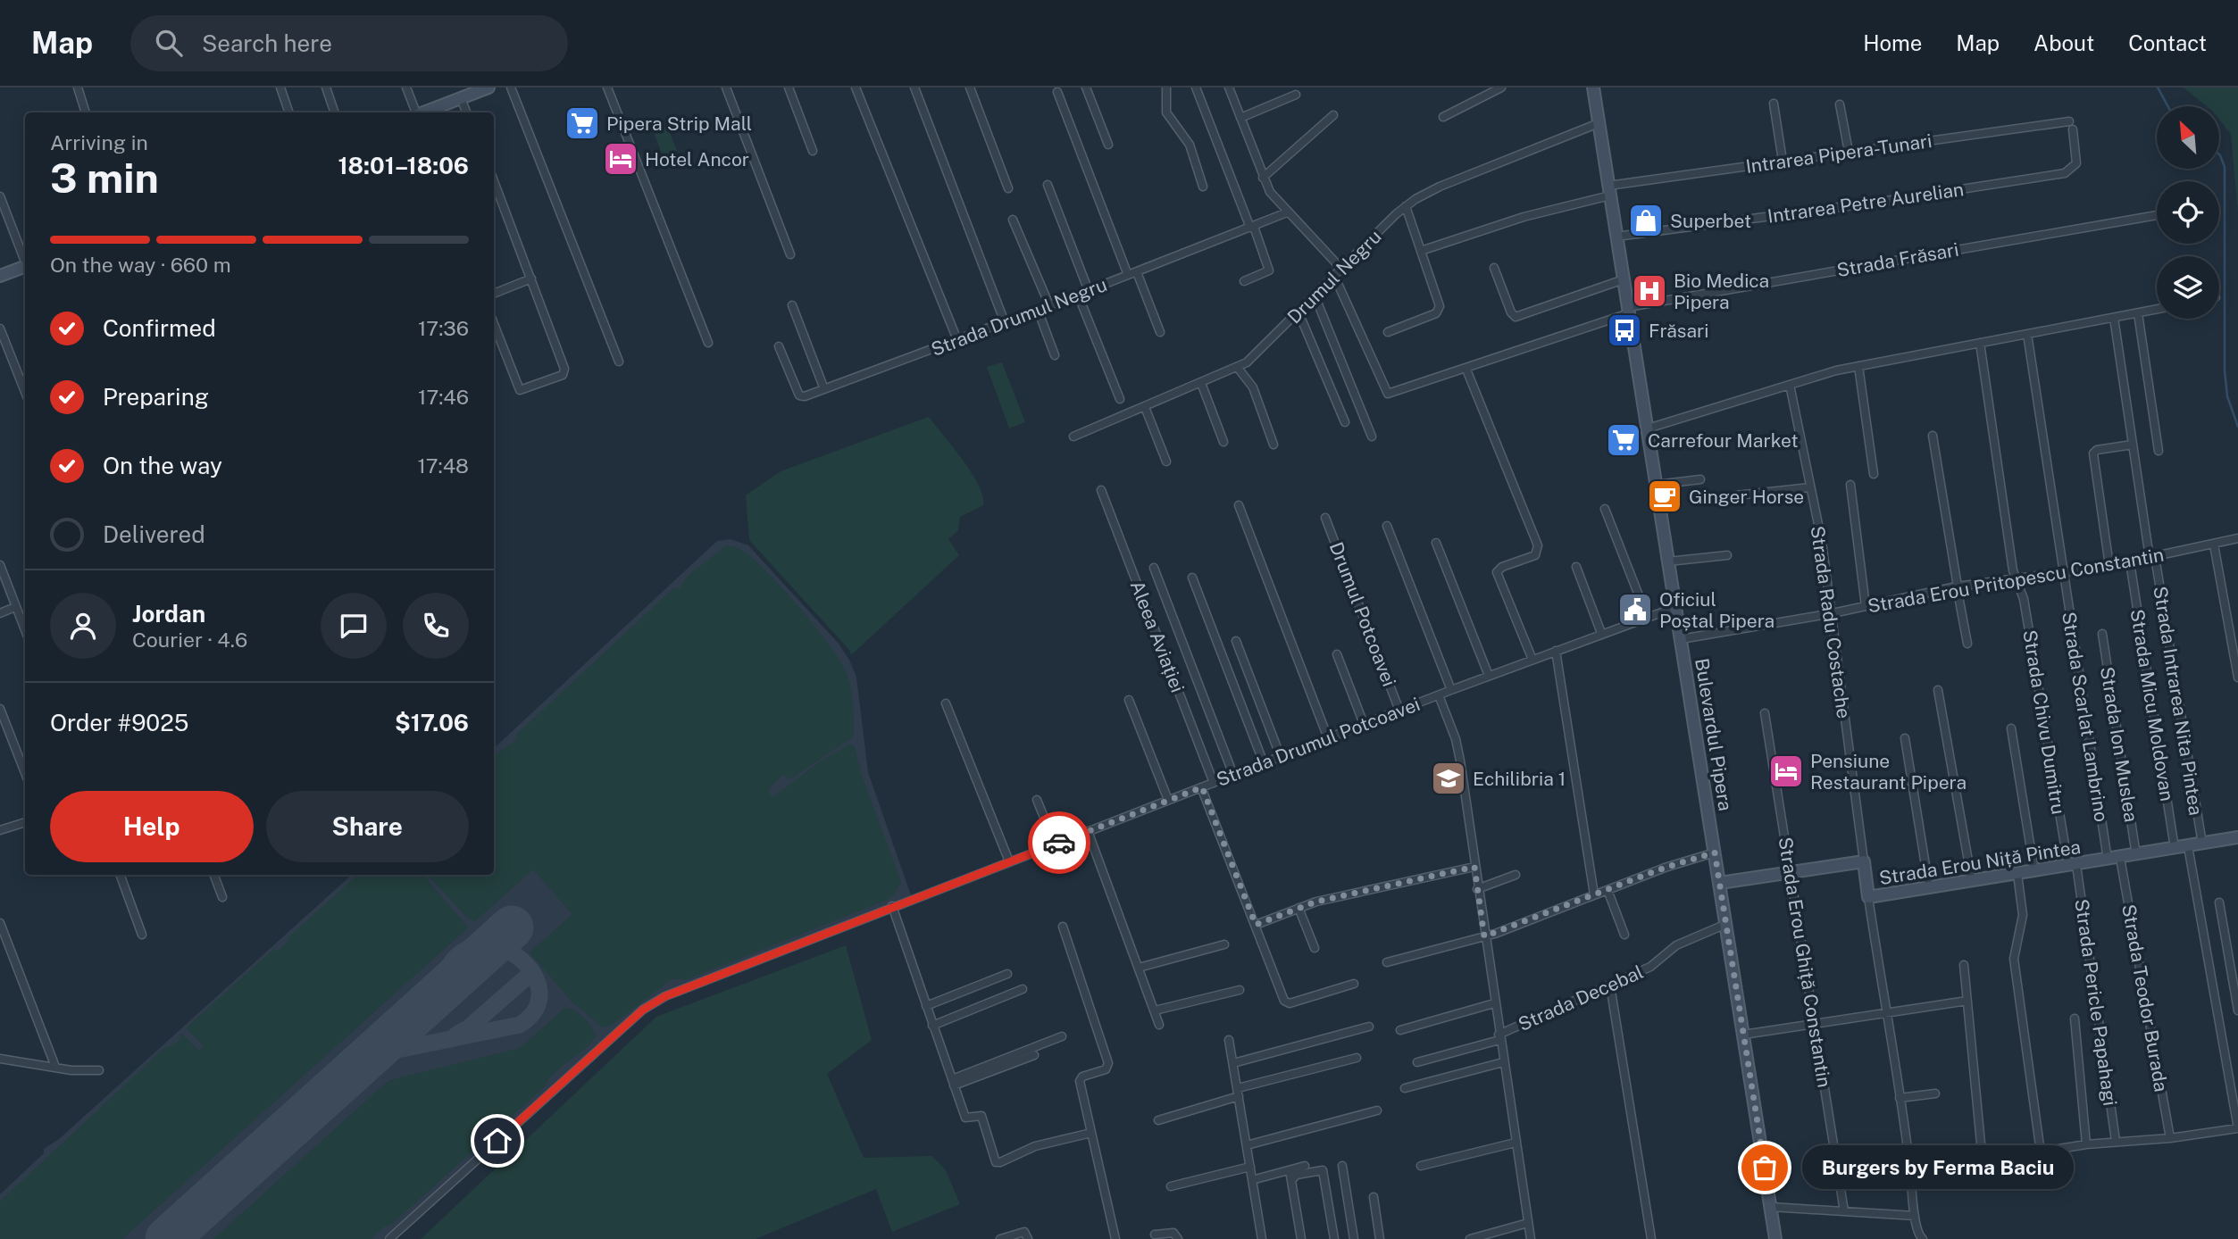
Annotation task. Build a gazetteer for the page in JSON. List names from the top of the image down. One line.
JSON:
{"streets":{"main road":["Bulevardul Pipera","Strada Erou Niță Pintea"],"street":["Intrarea Pipera-Tunari","Intrarea Petre Aurelian","Strada Frăsari","Drumul Negru","Strada Drumul Negru","Strada Erou Pritopescu Constantin","Drumul Potcoavei","Strada Radu Costache","Aleea Aviației","Strada Intrarea Nita Pintea","Strada Micu Moldovan","Strada Scarlat Lambrino","Strada Chivu Dumitru","Strada Drumul Potcoavei","Strada Ion Muslea","Strada Erou Ghiță Constantin","Strada Decebal","Strada Teodor Burada","Strada Pericle Papahagi"]},"crossings":[["Intrarea Pipera-Tunari","Bulevardul Pipera"],["Intrarea Petre Aurelian","Bulevardul Pipera"],["Strada Frăsari","Drumul Negru"],["Strada Frăsari","Bulevardul Pipera"],["Drumul Negru","Bulevardul Pipera"],["Strada Erou Pritopescu Constantin","Strada Radu Costache"],["Strada Erou Pritopescu Constantin","Strada Intrarea Nita Pintea"],["Strada Erou Pritopescu Constantin","Strada Micu Moldovan"],["Strada Erou Pritopescu Constantin","Strada Scarlat Lambrino"],["Strada Erou Pritopescu Constantin","Strada Chivu Dumitru"],["Strada Erou Pritopescu Constantin","Bulevardul Pipera"],["Drumul Potcoavei","Strada Drumul Potcoavei"],["Strada Radu Costache","Strada Erou Niță Pintea"],["Aleea Aviației","Strada Drumul Potcoavei"],["Strada Intrarea Nita Pintea","Strada Erou Niță Pintea"],["Strada Micu Moldovan","Strada Erou Niță Pintea"],["Strada Scarlat Lambrino","Strada Erou Niță Pintea"],["Strada Chivu Dumitru","Strada Erou Niță Pintea"],["Strada Chivu Dumitru","Strada Pericle Papahagi"],["Bulevardul Pipera","Strada Drumul Potcoavei"],["Bulevardul Pipera","Strada Erou Niță Pintea"],["Bulevardul Pipera","Strada Decebal"],["Strada Ion Muslea","Strada Erou Niță Pintea"],["Strada Erou Niță Pintea","Strada Erou Ghiță Constantin"],["Strada Erou Niță Pintea","Strada Teodor Burada"],["Strada Erou Niță Pintea","Strada Pericle Papahagi"]],"places":{"supermarket":["Pipera Strip Mall","Carrefour Market"],"hotel":["Hotel Ancor","Pensiune Restaurant Pipera"],"shop":["Superbet"],"hospital":["Bio Medica Pipera"],"bus stop":["Frăsari"],"cafe":["Ginger Horse"],"public building":["Oficiul Poștal Pipera"],"school or university":["Echilibria 1"],"other":["Burgers by Ferma Baciu"]},"north":"top left","page":{"header":"Map","search":"Search here","nav":["Home","Map","About","Contact"],"heading":["3 min","Arriving in","18:01–18:06"],"panel":["Jordan","Courier · 4.6","Order #9025","$17.06"],"bar":"On the way · 660 m","list":[["Confirmed","17:36"],["Preparing","17:46"],["On the way","17:48"],"Delivered"],"buttons":["Help","Share"],"bubble":"Burgers by Ferma Baciu"}}
